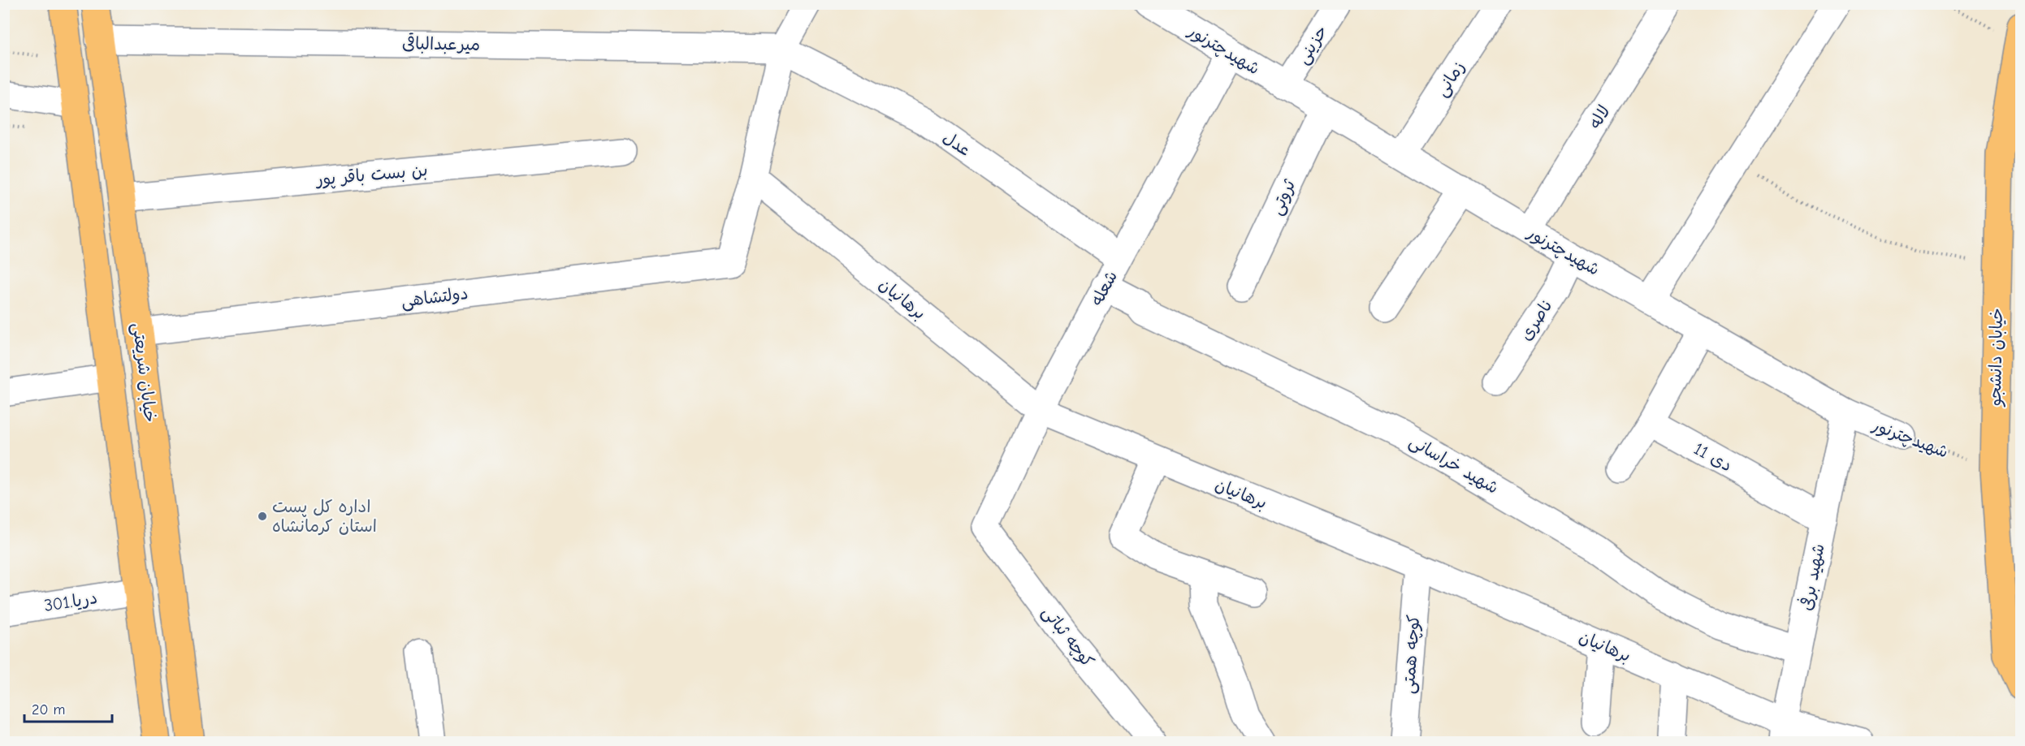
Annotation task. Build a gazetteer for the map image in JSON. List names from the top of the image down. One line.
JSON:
{"streets":{"main road":["خیابان دانشجو","خیابان شریعتی"],"street":["میرعبدالباقی","حزینی","شهیدچترنور","زمانی","لاله","عدل","بن بست باقر پور","ثروتی","شعله","دولتشاهی","برهانیان","ناصری","11 دی","شهید خراسانی","شهید برفی","301.دریا","کوچه ثباتی","کوچه همتی"]},"crossings":[["میرعبدالباقی","عدل"],["میرعبدالباقی","خیابان شریعتی"],["حزینی","شهیدچترنور"],["شهیدچترنور","زمانی"],["شهیدچترنور","لاله"],["شهیدچترنور","ثروتی"],["شهیدچترنور","شعله"],["شهیدچترنور","ناصری"],["شهیدچترنور","خیابان دانشجو"],["شهیدچترنور","شهید برفی"],["عدل","شعله"],["بن بست باقر پور","خیابان شریعتی"],["شعله","برهانیان"],["شعله","شهید خراسانی"],["شعله","کوچه ثباتی"],["دولتشاهی","برهانیان"],["دولتشاهی","خیابان شریعتی"],["برهانیان","شهید برفی"],["برهانیان","کوچه همتی"],["خیابان شریعتی","301.دریا"],["11 دی","شهید برفی"],["شهید خراسانی","شهید برفی"]],"places":["اداره کل پست استان کرمانشاه"],"scale_bar":"20 m"}
